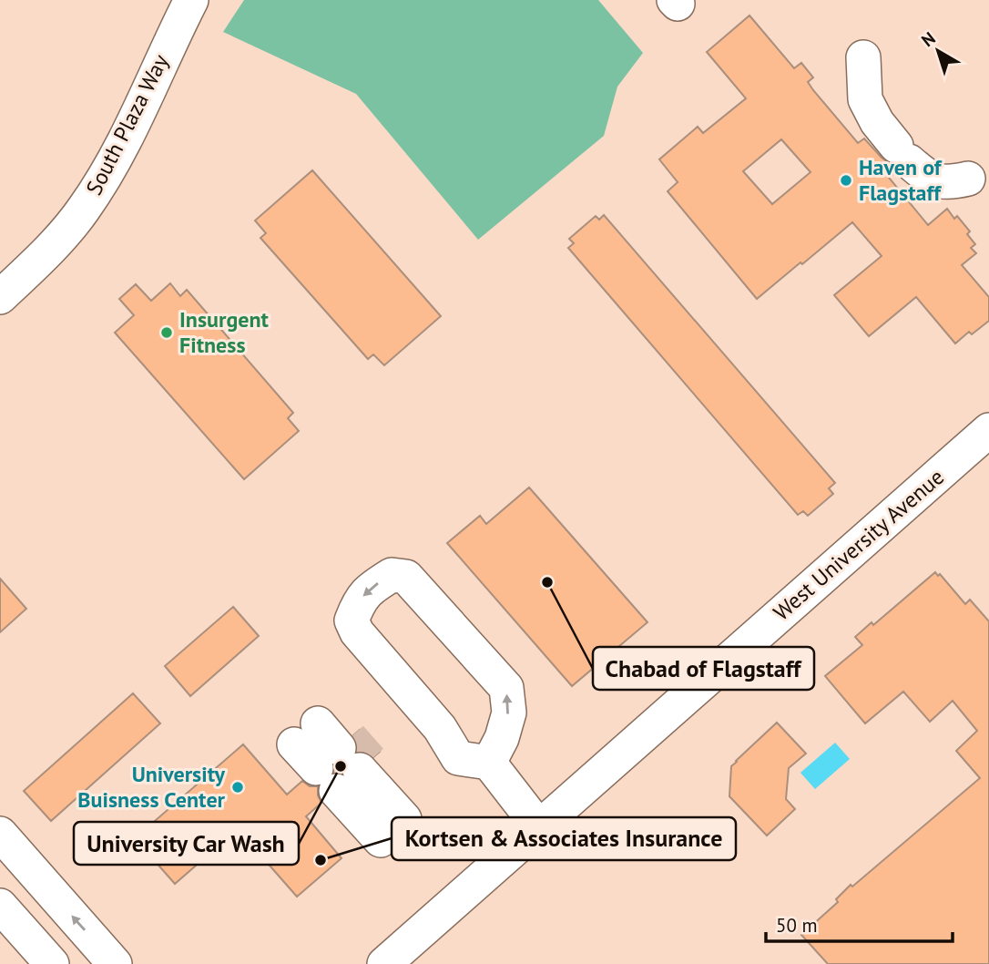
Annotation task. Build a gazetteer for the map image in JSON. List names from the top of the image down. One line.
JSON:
{"streets":{"street":["South Plaza Way","West University Avenue"]},"places":["Haven of Flagstaff","Insurgent Fitness","Chabad of Flagstaff","University Car Wash","University Buisness Center","Kortsen & Associates Insurance"],"scale_bar":"50 m","north":"top left"}
